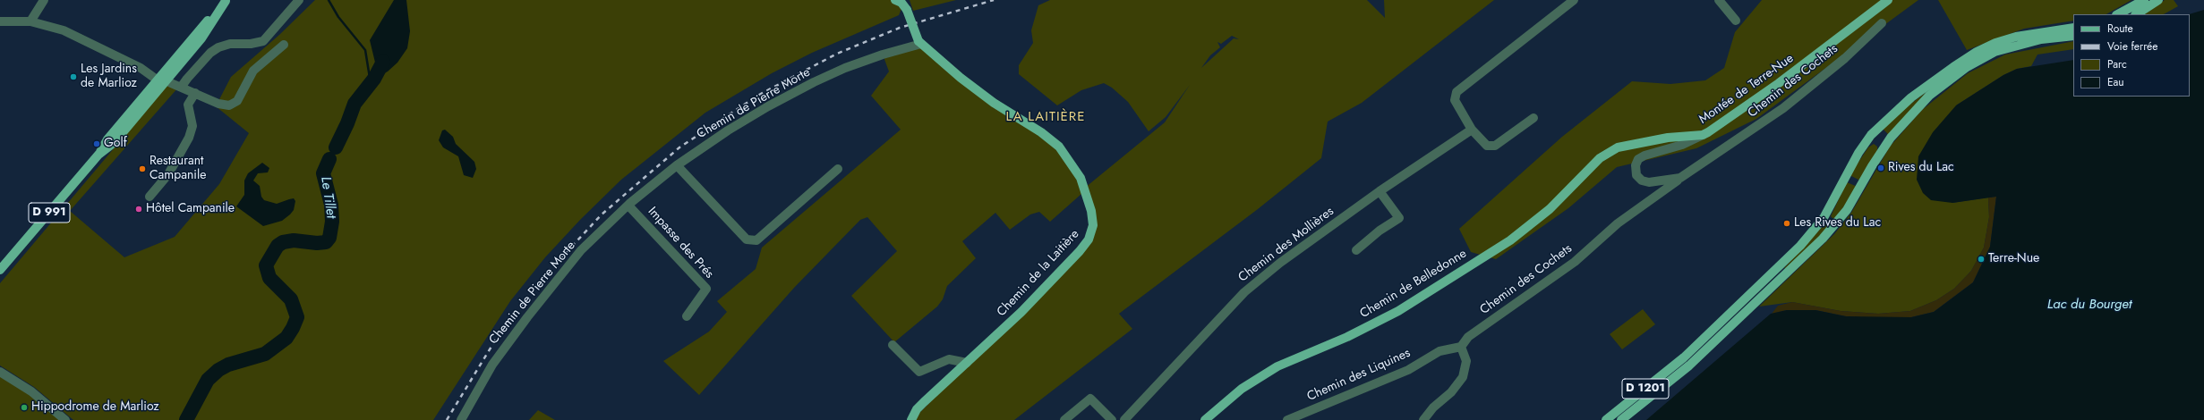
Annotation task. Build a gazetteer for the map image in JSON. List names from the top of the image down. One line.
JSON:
{"streets":{"main road":["Montée de Terre-Nue","D 991","Chemin de la Laitière","Chemin de Belledonne","D 1201"],"street":["Chemin des Cochets","Chemin de Pierre Morte","Impasse des Prés","Chemin des Mollières","Chemin des Liquines"]},"crossings":[["Chemin des Cochets","Montée de Terre-Nue"],["Chemin des Cochets","Chemin des Liquines"],["Montée de Terre-Nue","Chemin de Belledonne"],["Chemin de Pierre Morte","Impasse des Prés"],["Chemin de Pierre Morte","Chemin de la Laitière"]],"districts":["LA LAITIÈRE"],"water":["Le Tillet","Lac du Bourget"],"places":["Les Jardins de Marlioz","Golf","Rives du Lac","Restaurant Campanile","Hôtel Campanile","Les Rives du Lac","Terre-Nue","Hippodrome de Marlioz"],"legend":["Route","Voie ferrée","Parc","Eau"]}
